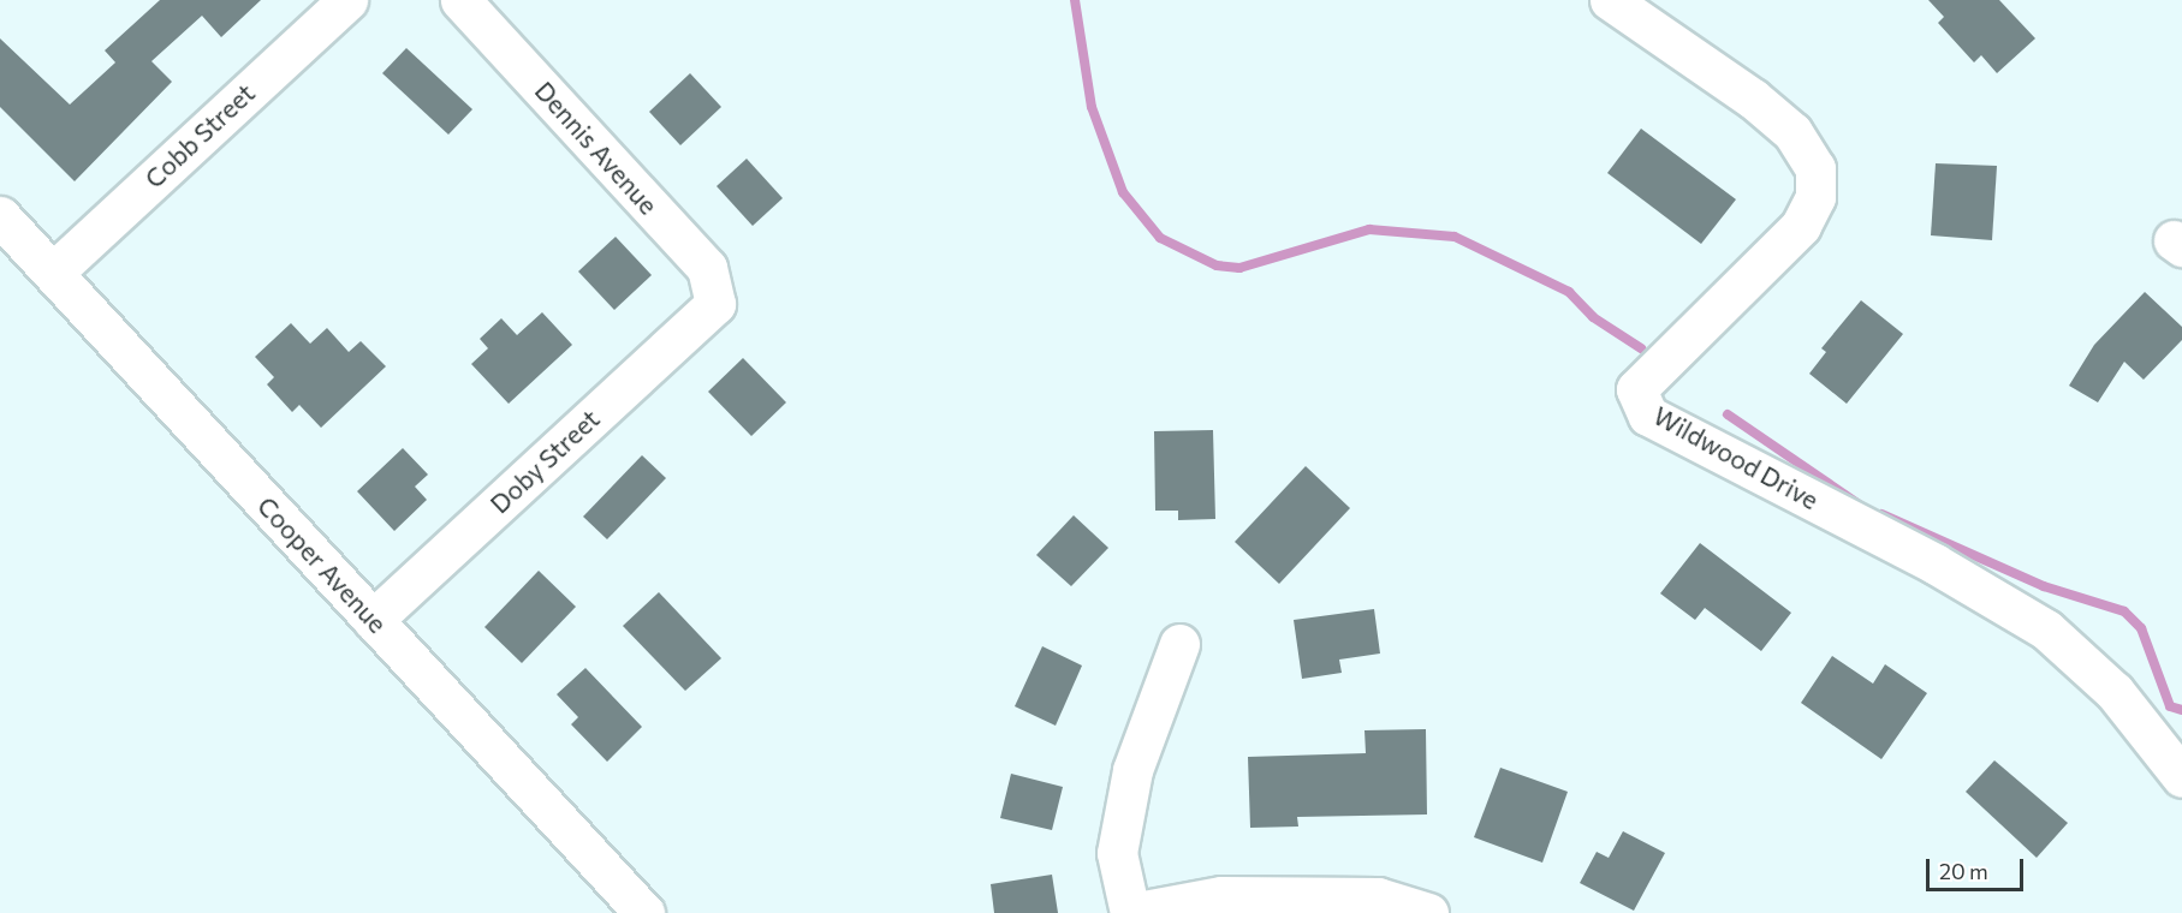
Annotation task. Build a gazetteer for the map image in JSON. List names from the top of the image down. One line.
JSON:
{"streets":{"street":["Cobb Street","Dennis Avenue","Wildwood Drive","Doby Street","Cooper Avenue"]},"crossings":[["Cobb Street","Cooper Avenue"],["Dennis Avenue","Doby Street"],["Doby Street","Cooper Avenue"]],"scale_bar":"20 m"}
